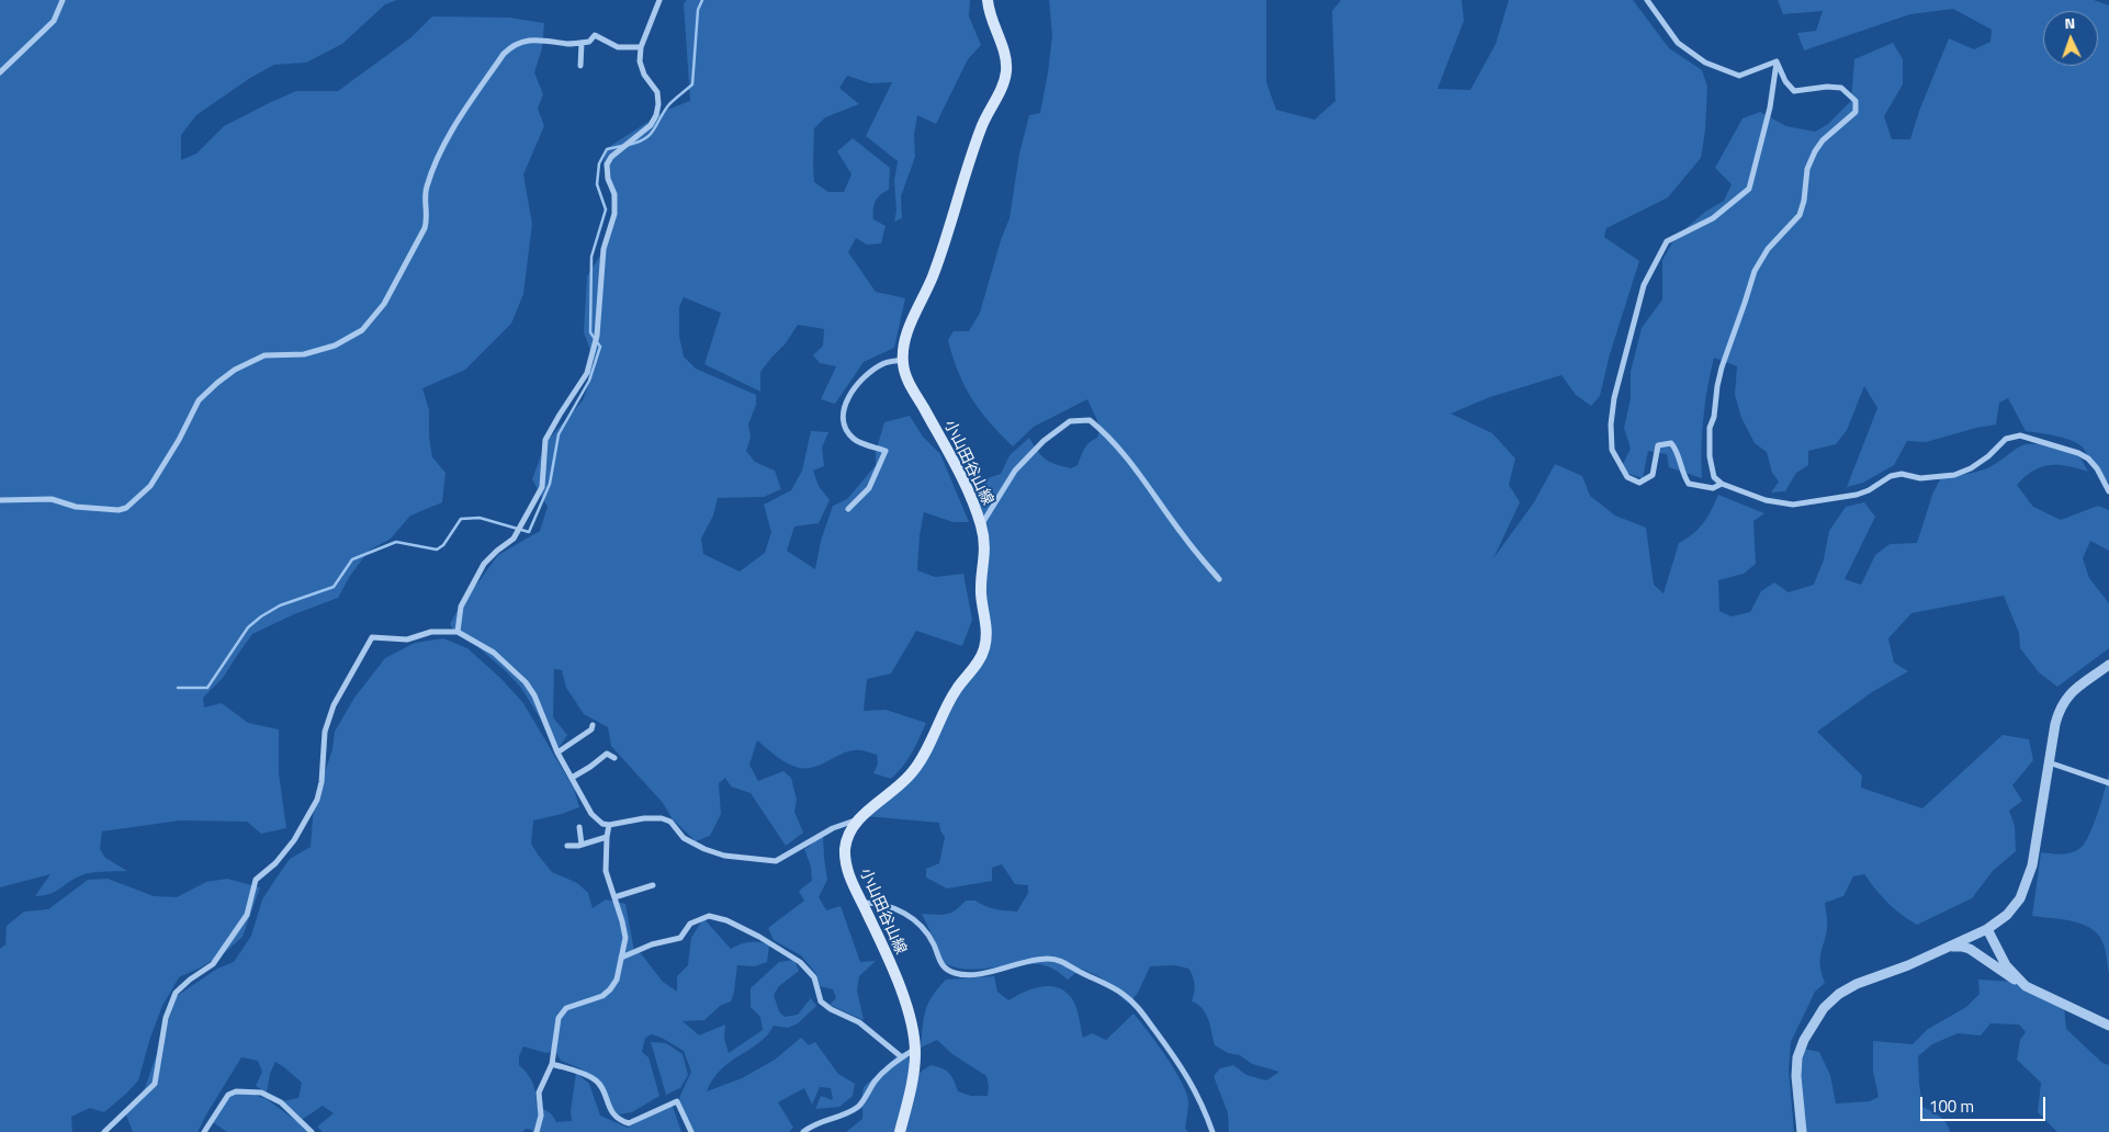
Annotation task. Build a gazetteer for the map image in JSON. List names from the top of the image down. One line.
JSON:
{"streets":{"main road":["小山田谷山線"]},"scale_bar":"100 m","north":"top"}
